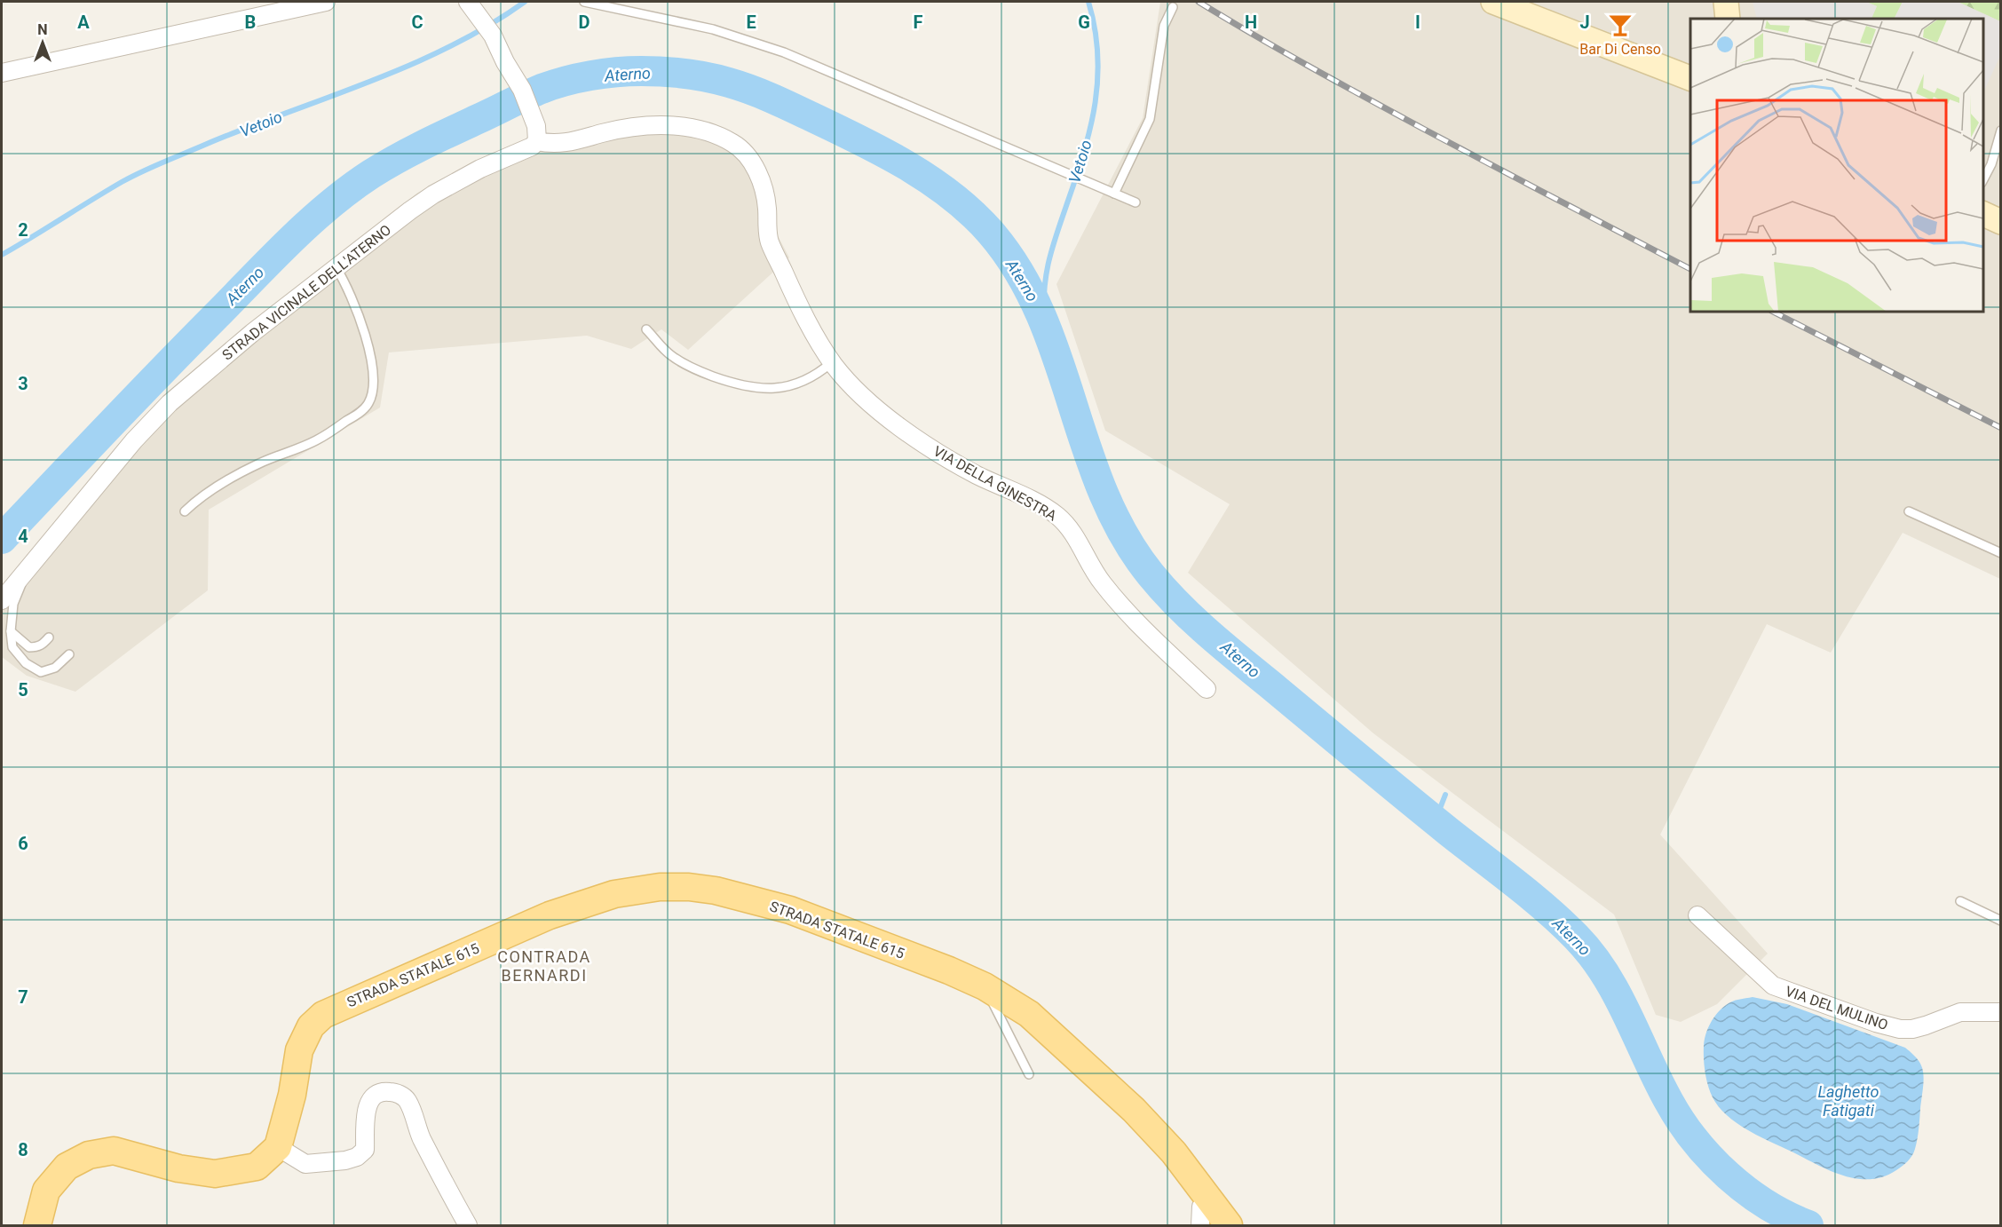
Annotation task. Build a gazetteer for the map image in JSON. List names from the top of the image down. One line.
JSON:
{"streets":{"main road":["STRADA STATALE 615"],"street":["STRADA VICINALE DELL'ATERNO","VIA DELLA GINESTRA","VIA DEL MULINO"]},"crossings":[["STRADA VICINALE DELL'ATERNO","VIA DELLA GINESTRA"]],"districts":["CONTRADA BERNARDI"],"water":["Aterno","Vetoio","Laghetto Fatigati"],"places":{"bar":["Bar Di Censo"]},"north":"top","grid":{"columns":["A","B","C","D","E","F","G","H","I","J"],"rows":["2","3","4","5","6","7","8"]}}
